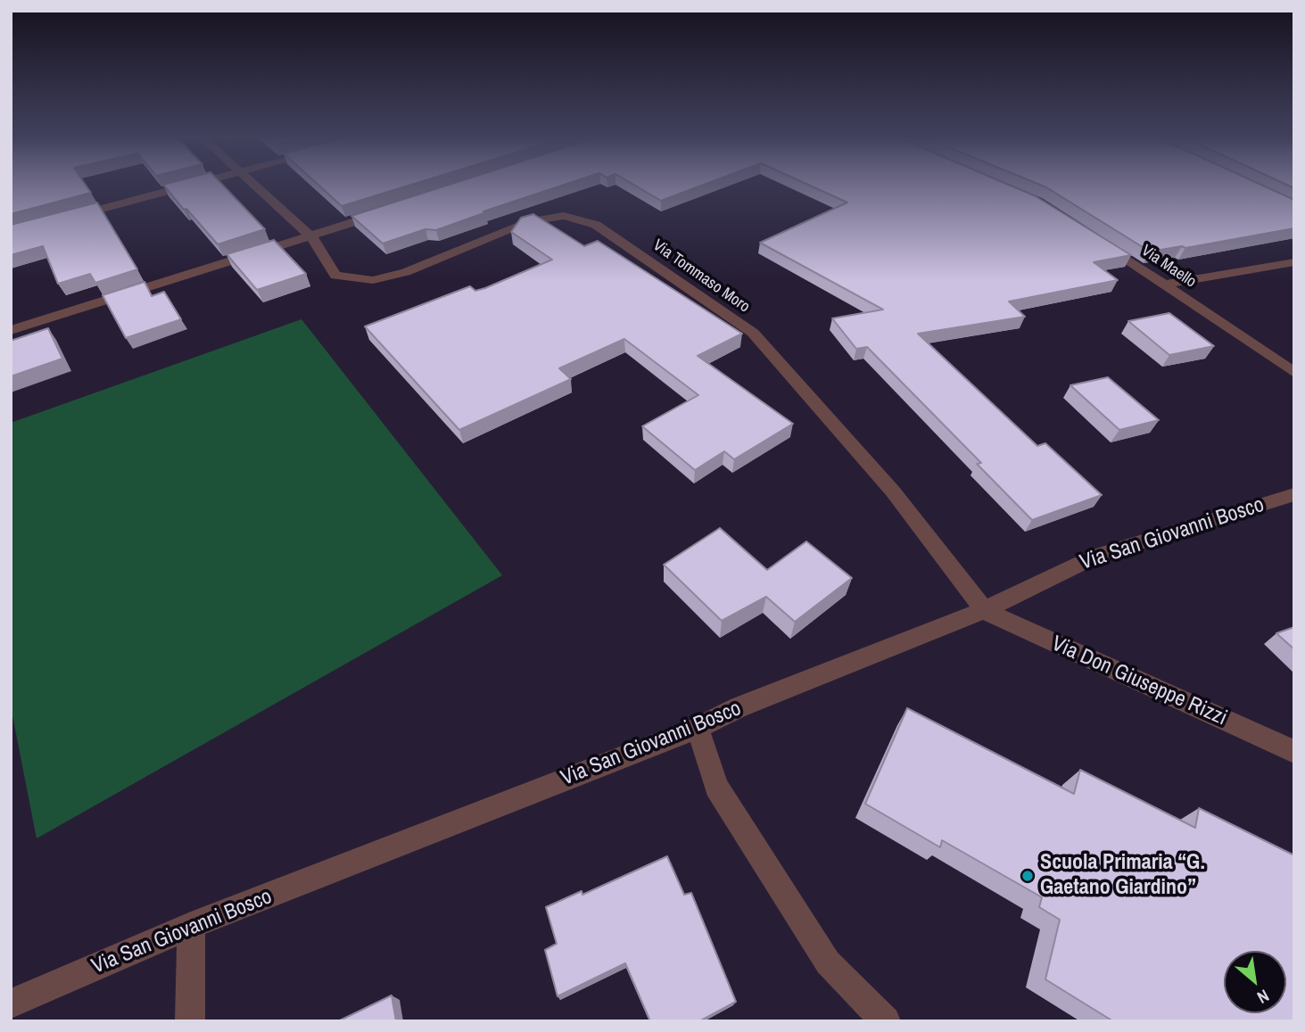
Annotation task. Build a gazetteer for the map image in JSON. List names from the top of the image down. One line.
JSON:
{"streets":{"street":["Via Maello","Via Tommaso Moro","Via San Giovanni Bosco","Via Don Giuseppe Rizzi"]},"crossings":[["Via Tommaso Moro","Via San Giovanni Bosco"],["Via Tommaso Moro","Via Don Giuseppe Rizzi"],["Via San Giovanni Bosco","Via Don Giuseppe Rizzi"]],"places":["Scuola Primaria “G. Gaetano Giardino”"],"north":"bottom right"}
